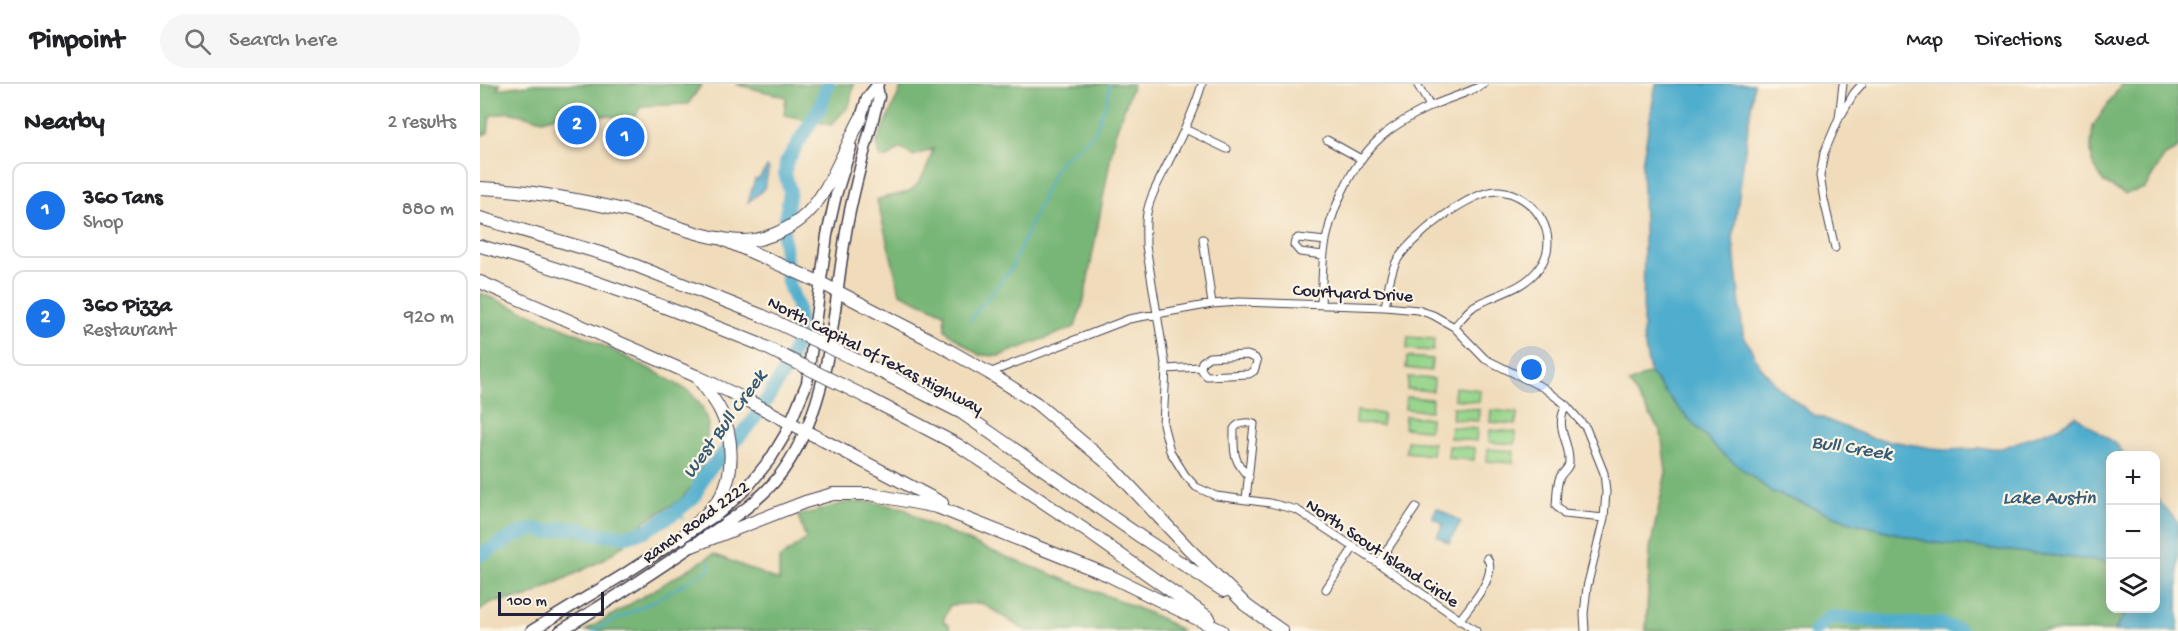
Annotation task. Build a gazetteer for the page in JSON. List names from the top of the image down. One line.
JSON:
{"streets":{"highway":["North Capital of Texas Highway"],"main road":["Ranch Road 2222"],"street":["Courtyard Drive","North Scout Island Circle"]},"crossings":[["Courtyard Drive","North Scout Island Circle"]],"water":["West Bull Creek","Bull Creek","Lake Austin"],"scale_bar":"100 m","page":{"header":"Pinpoint","search":"Search here","nav":["Map","Directions","Saved"],"heading":["Nearby","2 results"],"pins":["2","1"],"list":[{"mark":"1","name":"360 Tans","note":"Shop","value":"880 m"},{"mark":"2","name":"360 Pizza","note":"Restaurant","value":"920 m"}],"map_buttons":["+","−"],"scale":"100 m"}}
